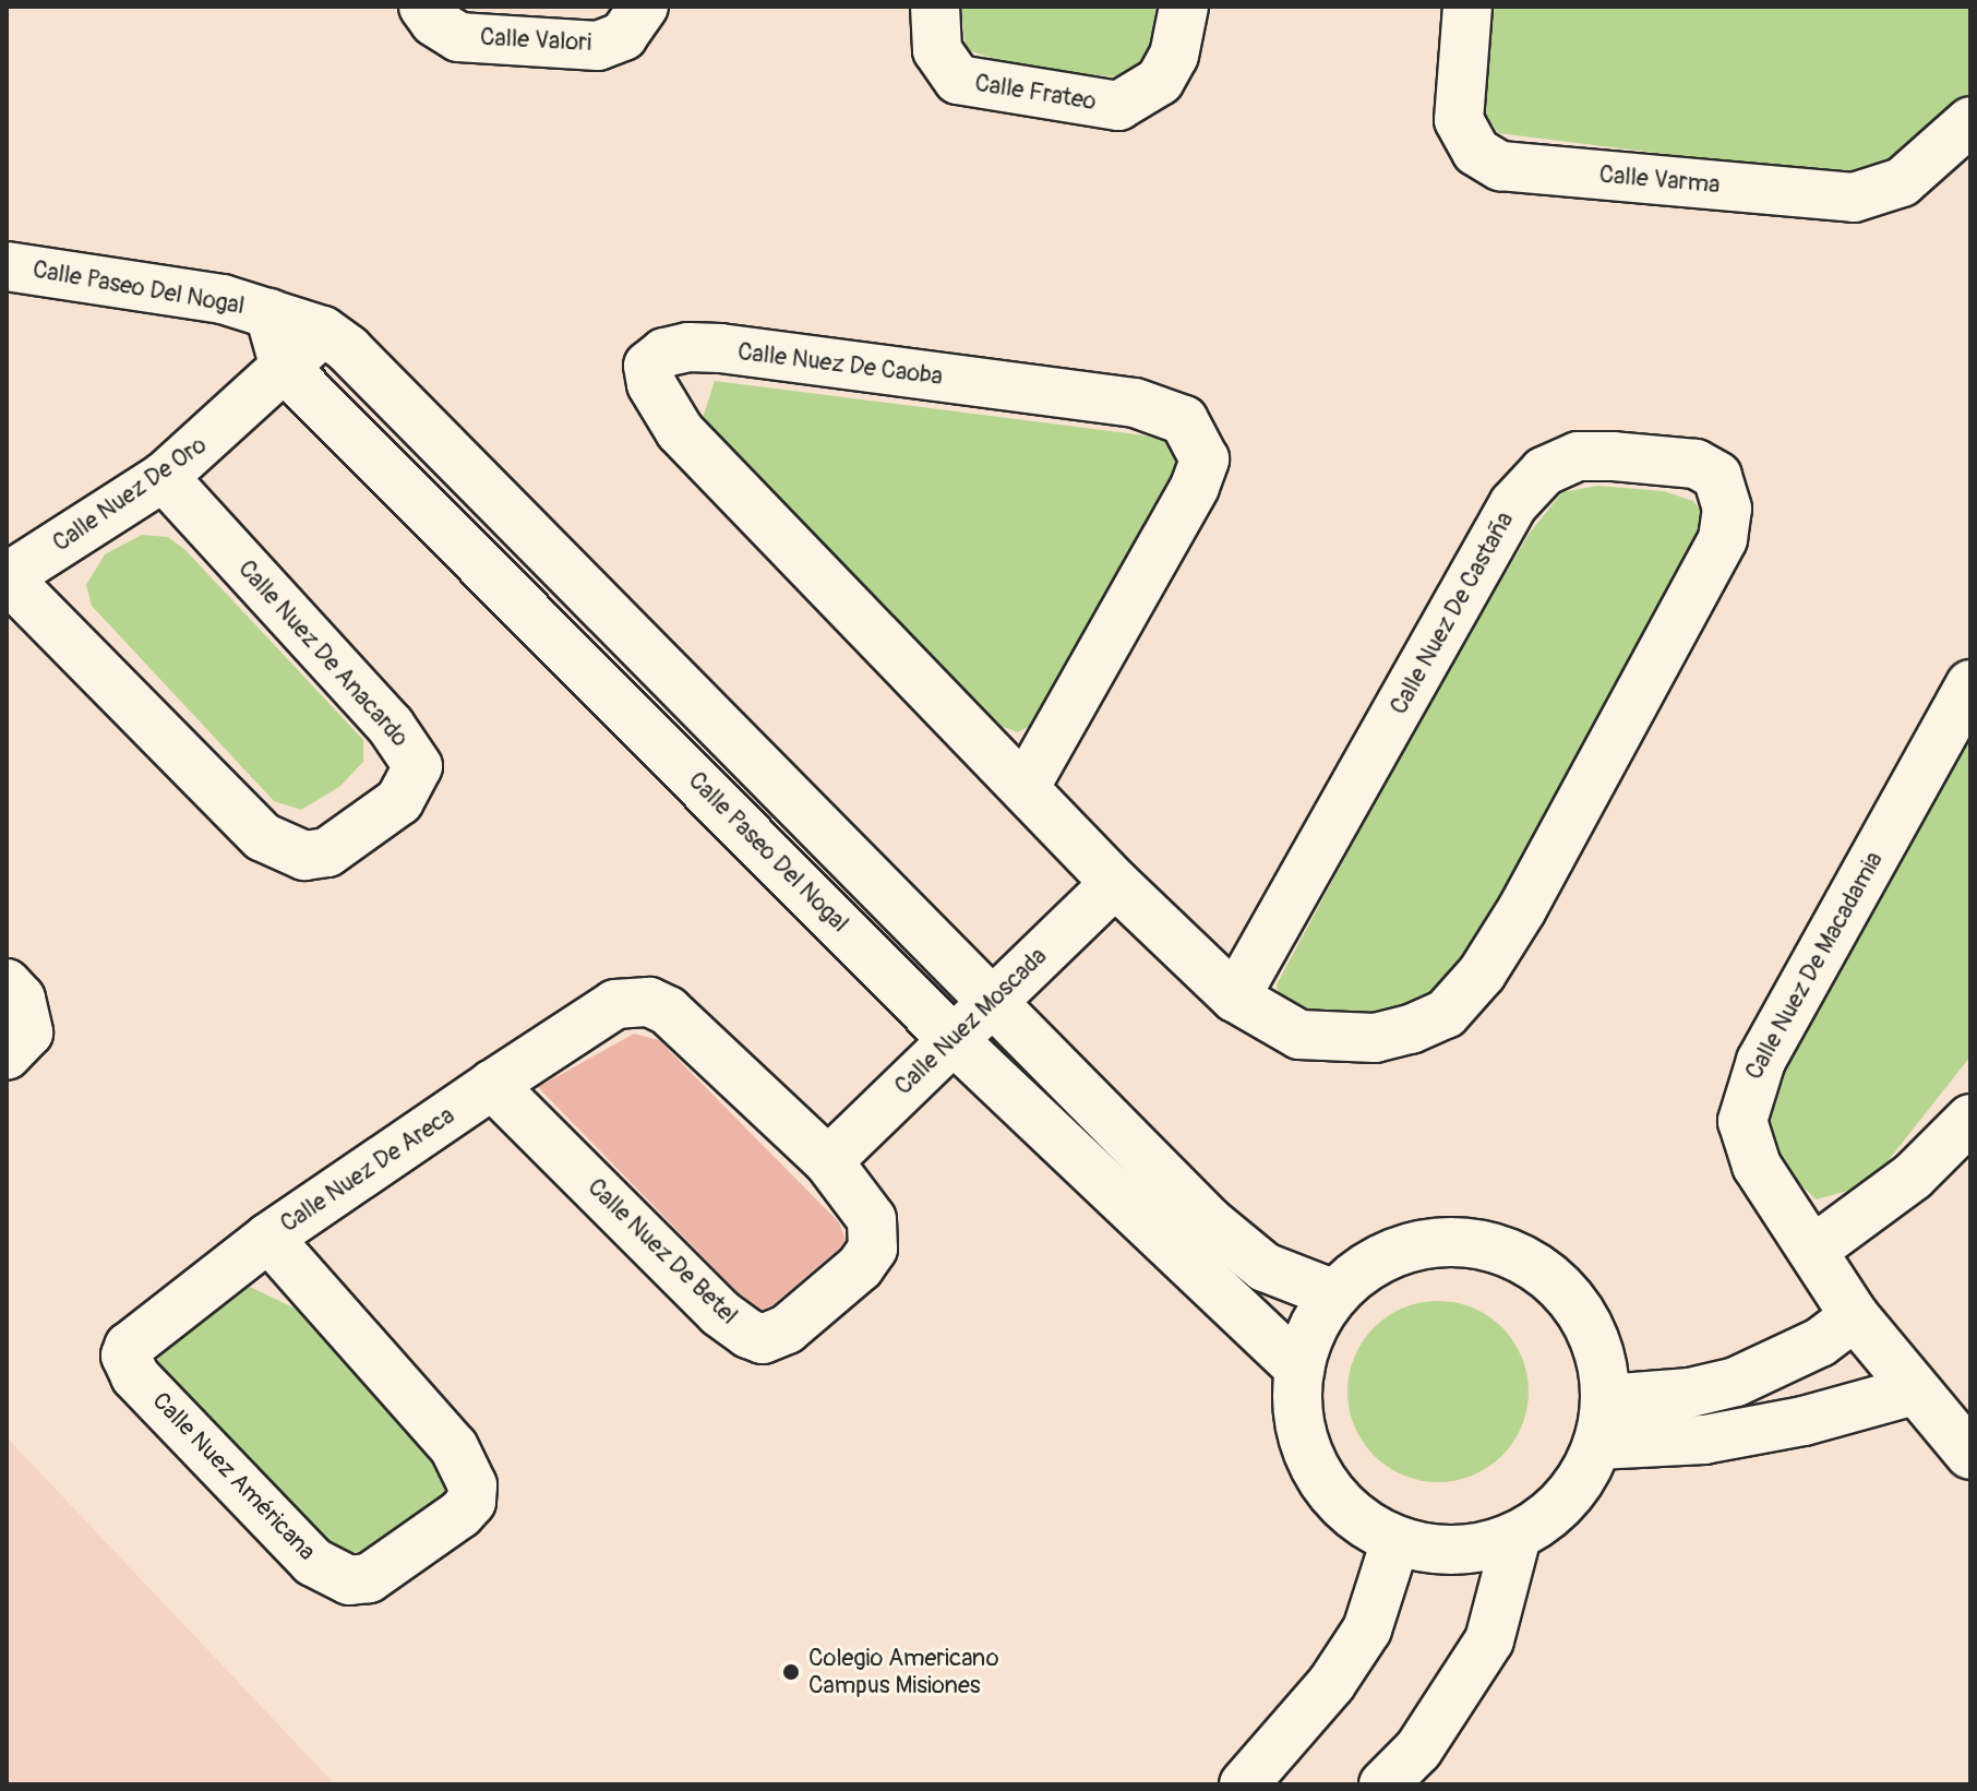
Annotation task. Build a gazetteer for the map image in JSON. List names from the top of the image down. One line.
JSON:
{"streets":{"street":["Calle Valori","Calle Frateo","Calle Varma","Calle Paseo Del Nogal","Calle Nuez De Caoba","Calle Nuez De Oro","Calle Nuez De Castaña","Calle Nuez De Anacardo","Calle Nuez De Macadamia","Calle Nuez Moscada","Calle Nuez De Areca","Calle Nuez De Betel","Calle Nuez Américana"]},"crossings":[["Calle Paseo Del Nogal","Calle Nuez De Oro"],["Calle Paseo Del Nogal","Calle Nuez Moscada"],["Calle Nuez De Caoba","Calle Nuez De Castaña"],["Calle Nuez De Caoba","Calle Nuez Moscada"],["Calle Nuez De Oro","Calle Nuez De Anacardo"],["Calle Nuez Moscada","Calle Nuez De Betel"],["Calle Nuez De Areca","Calle Nuez De Betel"],["Calle Nuez De Areca","Calle Nuez Américana"]],"places":["Colegio Americano Campus Misiones"]}
